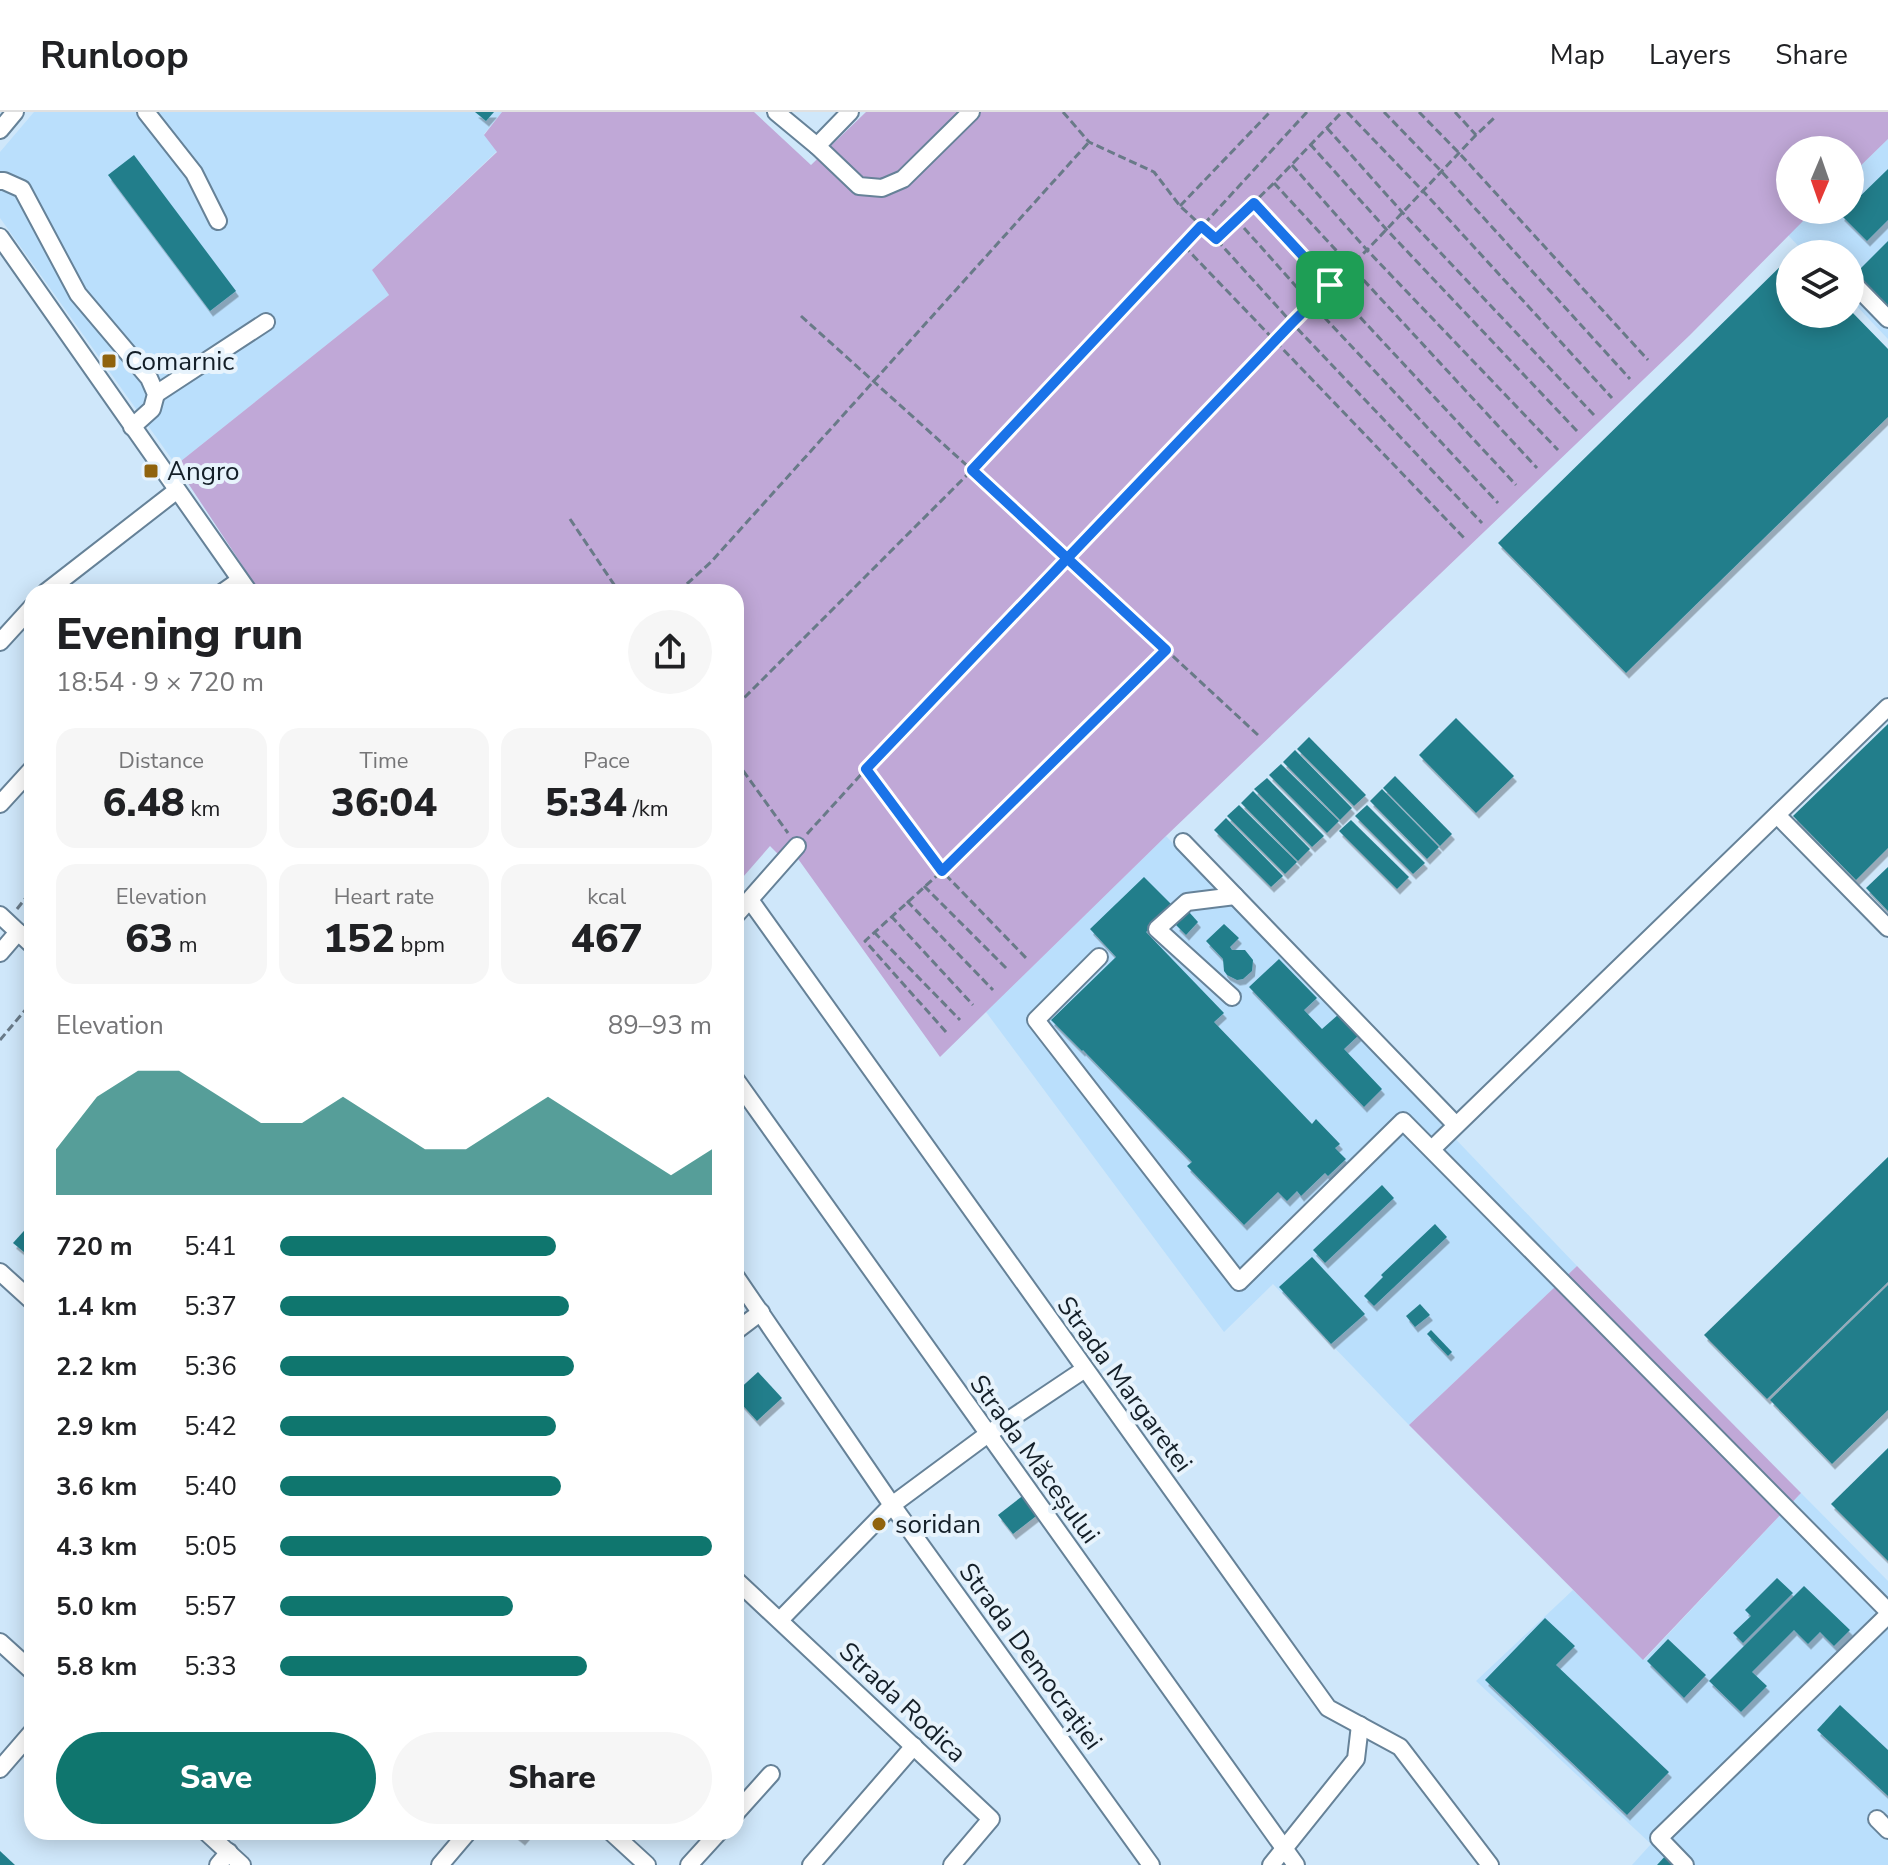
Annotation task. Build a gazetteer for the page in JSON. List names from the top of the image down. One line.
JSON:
{"streets":{"street":["Strada Margaretei","Strada Măceșului","Strada Democrației","Strada Rodica"]},"places":{"transit":["Comarnic","Angro"],"other":["soridan"]},"north":"bottom","page":{"header":"Runloop","nav":["Map","Layers","Share"],"heading":["Evening run","18:54 · 9 × 720 m"],"stats":[["Distance","6.48 km"],["Time","36:04"],["Pace","5:34 /km"],["Elevation","63 m"],["Heart rate","152 bpm"],["kcal","467"]],"chart":["Elevation","89–93 m"],"list":[{"name":"720 m","note":"5:41"},{"name":"1.4 km","note":"5:37"},{"name":"2.2 km","note":"5:36"},{"name":"2.9 km","note":"5:42"},{"name":"3.6 km","note":"5:40"},{"name":"4.3 km","note":"5:05"},{"name":"5.0 km","note":"5:57"},{"name":"5.8 km","note":"5:33"}],"buttons":["Save","Share"]}}
